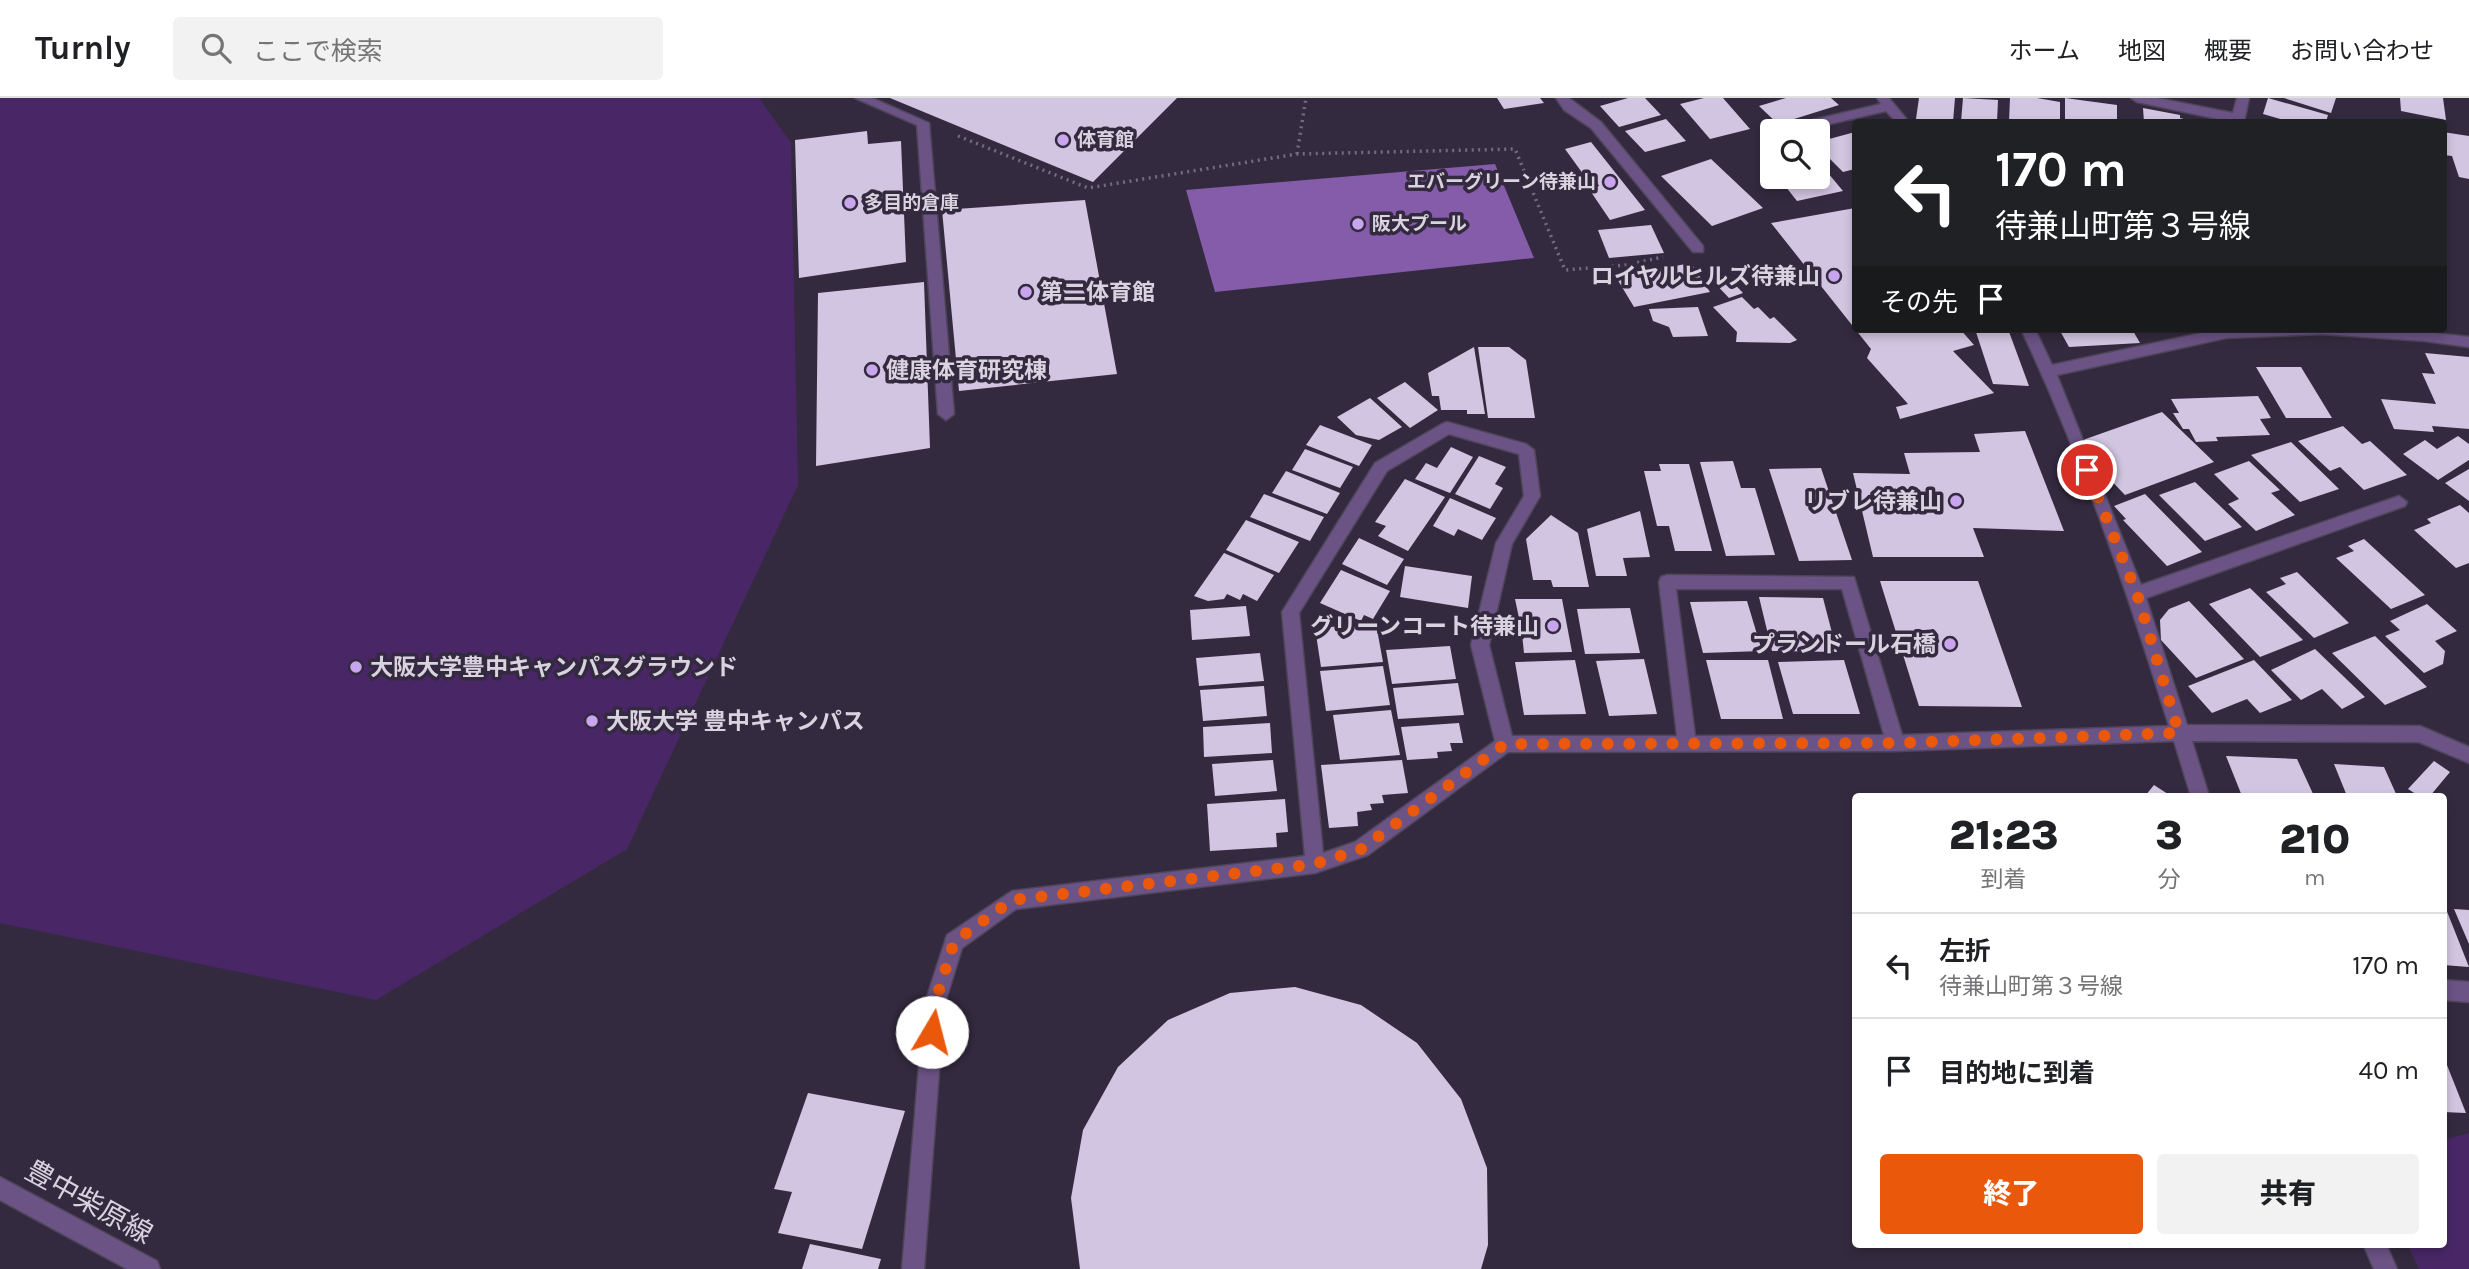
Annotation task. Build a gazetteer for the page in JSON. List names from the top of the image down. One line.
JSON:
{"streets":{"street":["豊中柴原線"]},"places":["体育館","エバーグリーン待兼山","多目的倉庫","阪大プール","ロイヤルヒルズ待兼山","第二体育館","健康体育研究棟","リブレ待兼山","グリーンコート待兼山","プランドール石橋","大阪大学豊中キャンパスグラウンド","大阪大学 豊中キャンパス"],"page":{"header":"Turnly","search":"ここで検索","nav":["ホーム","地図","概要","お問い合わせ"],"turn":["170 m","待兼山町第３号線"],"then":"その先","eta":["21:23","到着","3","分","210","m"],"list":[{"name":"左折","note":"待兼山町第３号線","value":"170 m"},{"name":"目的地に到着","value":"40 m"}],"buttons":["終了","共有"]}}
